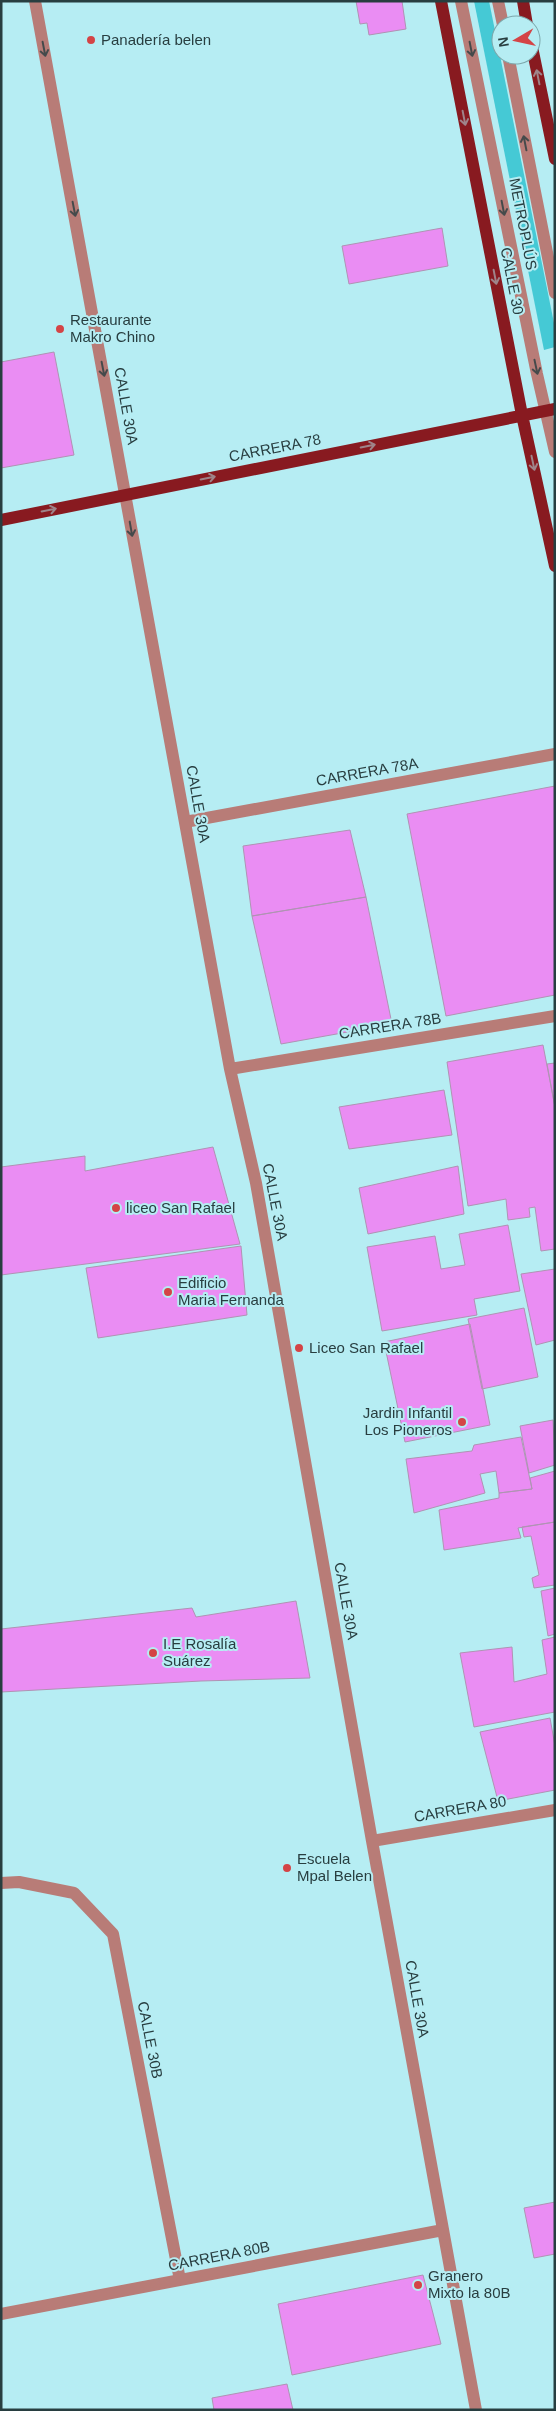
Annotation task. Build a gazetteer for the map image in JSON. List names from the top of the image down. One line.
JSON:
{"streets":{"main road":["CALLE 30","CARRERA 78"],"street":["METROPLÚS","CALLE 30A","CARRERA 78A","CARRERA 78B","CARRERA 80","CALLE 30B","CARRERA 80B"]},"crossings":[["METROPLÚS","CARRERA 78"],["CALLE 30","CARRERA 78"],["CALLE 30A","CARRERA 78"],["CALLE 30A","CARRERA 78A"],["CALLE 30A","CARRERA 78B"],["CALLE 30A","CARRERA 80"],["CALLE 30A","CARRERA 80B"],["CALLE 30B","CARRERA 80B"]],"one_way":["CALLE 30","CARRERA 78"],"places":["Panadería belen","Restaurante Makro Chino","liceo San Rafael","Edificio Maria Fernanda","Liceo San Rafael","Jardin Infantil Los Pioneros","I.E Rosalía Suárez","Escuela Mpal Belen","Granero Mixto la 80B"],"north":"left"}
